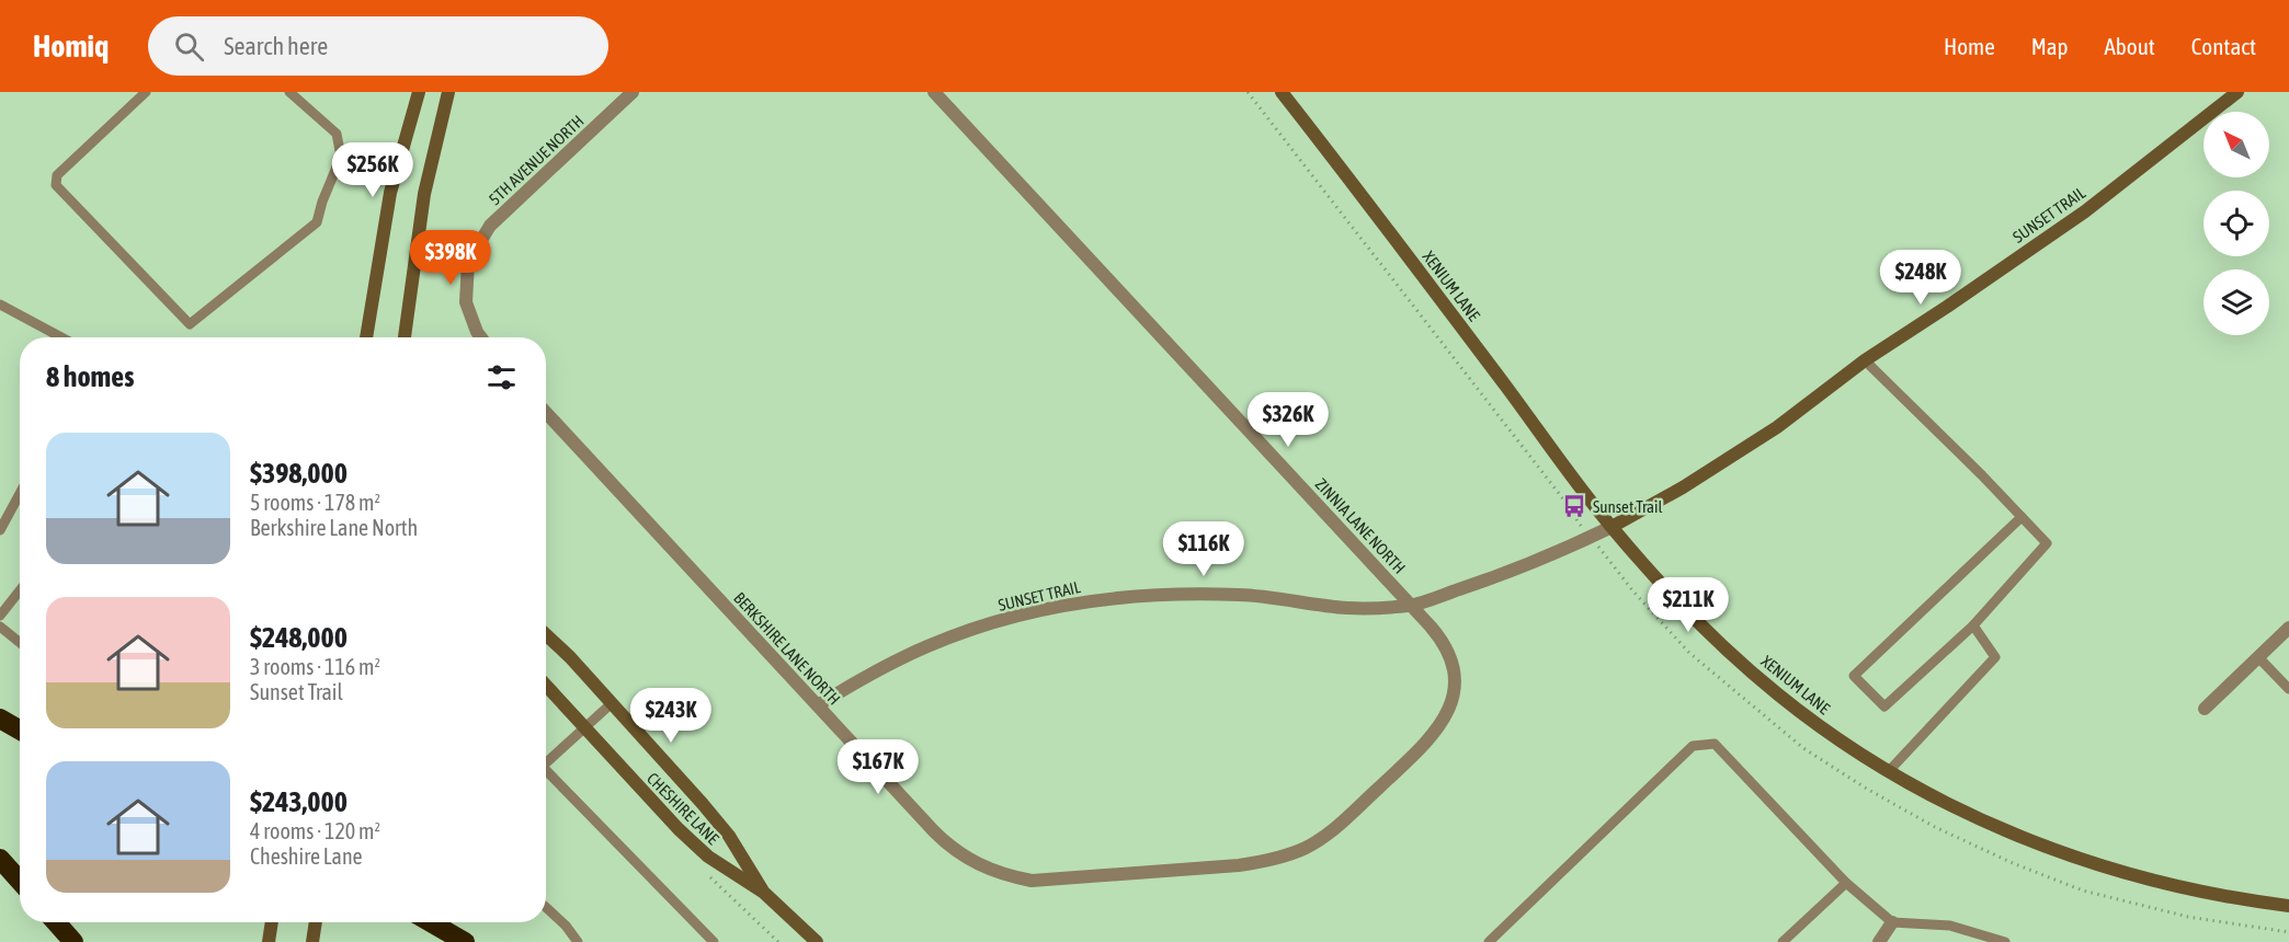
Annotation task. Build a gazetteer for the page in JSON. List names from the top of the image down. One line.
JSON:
{"streets":{"main road":["SUNSET TRAIL","XENIUM LANE","CHESHIRE LANE"],"street":["5TH AVENUE NORTH","ZINNIA LANE NORTH","BERKSHIRE LANE NORTH"]},"crossings":[["SUNSET TRAIL","XENIUM LANE"],["SUNSET TRAIL","ZINNIA LANE NORTH"],["SUNSET TRAIL","BERKSHIRE LANE NORTH"],["ZINNIA LANE NORTH","BERKSHIRE LANE NORTH"]],"places":{"bus stop":["Sunset Trail"]},"north":"top left","page":{"header":"Homiq","search":"Search here","nav":["Home","Map","About","Contact"],"price":["$256K","$398K","$248K","$326K","$116K","$211K","$243K","$167K"],"heading":"8 homes","list":[{"name":"$398,000","note":"5 rooms · 178 m² · Berkshire Lane North"},{"name":"$248,000","note":"3 rooms · 116 m² · Sunset Trail"},{"name":"$243,000","note":"4 rooms · 120 m² · Cheshire Lane"}]}}
